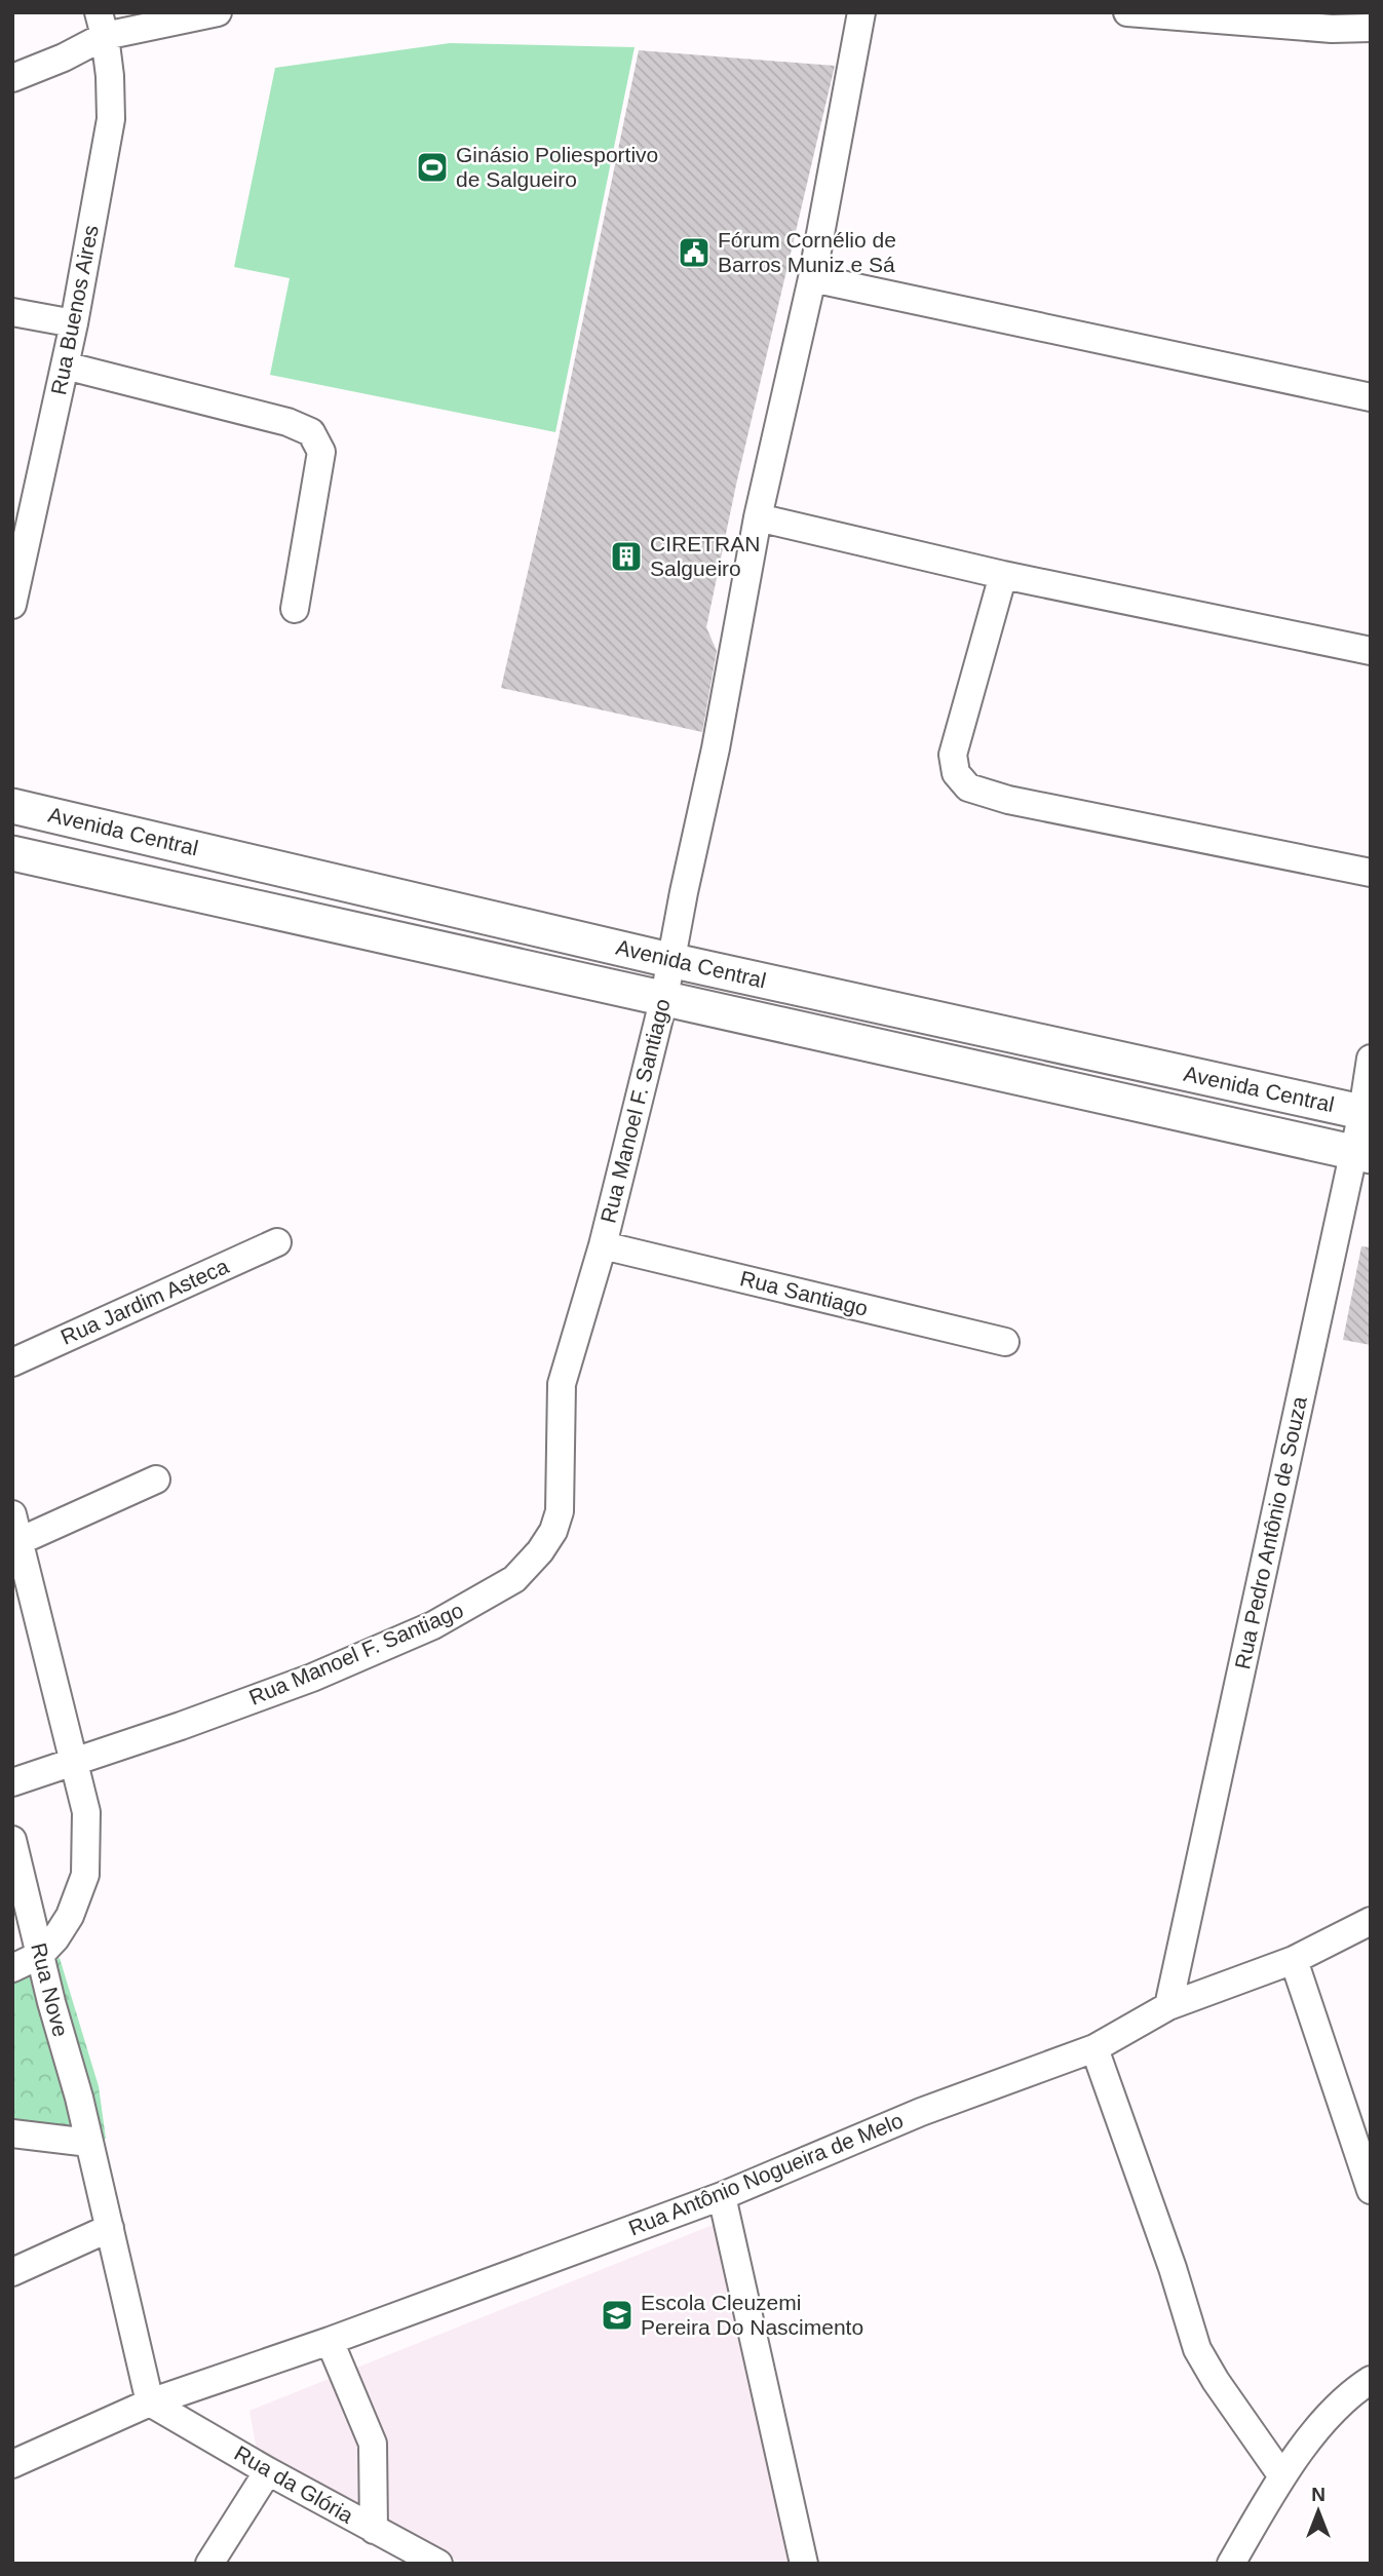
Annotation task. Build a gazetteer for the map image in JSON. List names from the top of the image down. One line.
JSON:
{"streets":{"street":["Rua Buenos Aires","Avenida Central","Rua Manoel F. Santiago","Rua Santiago","Rua Jardim Asteca","Rua Pedro Antônio de Souza","Rua Nove","Rua Antônio Nogueira de Melo","Rua da Glória"]},"crossings":[["Avenida Central","Rua Manoel F. Santiago"],["Avenida Central","Rua Pedro Antônio de Souza"],["Rua Manoel F. Santiago","Rua Santiago"],["Rua Pedro Antônio de Souza","Rua Antônio Nogueira de Melo"],["Rua Nove","Rua Antônio Nogueira de Melo"],["Rua Nove","Rua da Glória"],["Rua Antônio Nogueira de Melo","Rua da Glória"]],"places":{"sports":["Ginásio Poliesportivo de Salgueiro"],"public building":["Fórum Cornélio de Barros Muniz e Sá"],"building":["CIRETRAN Salgueiro"],"school or university":["Escola Cleuzemi Pereira Do Nascimento"]},"north":"top"}
